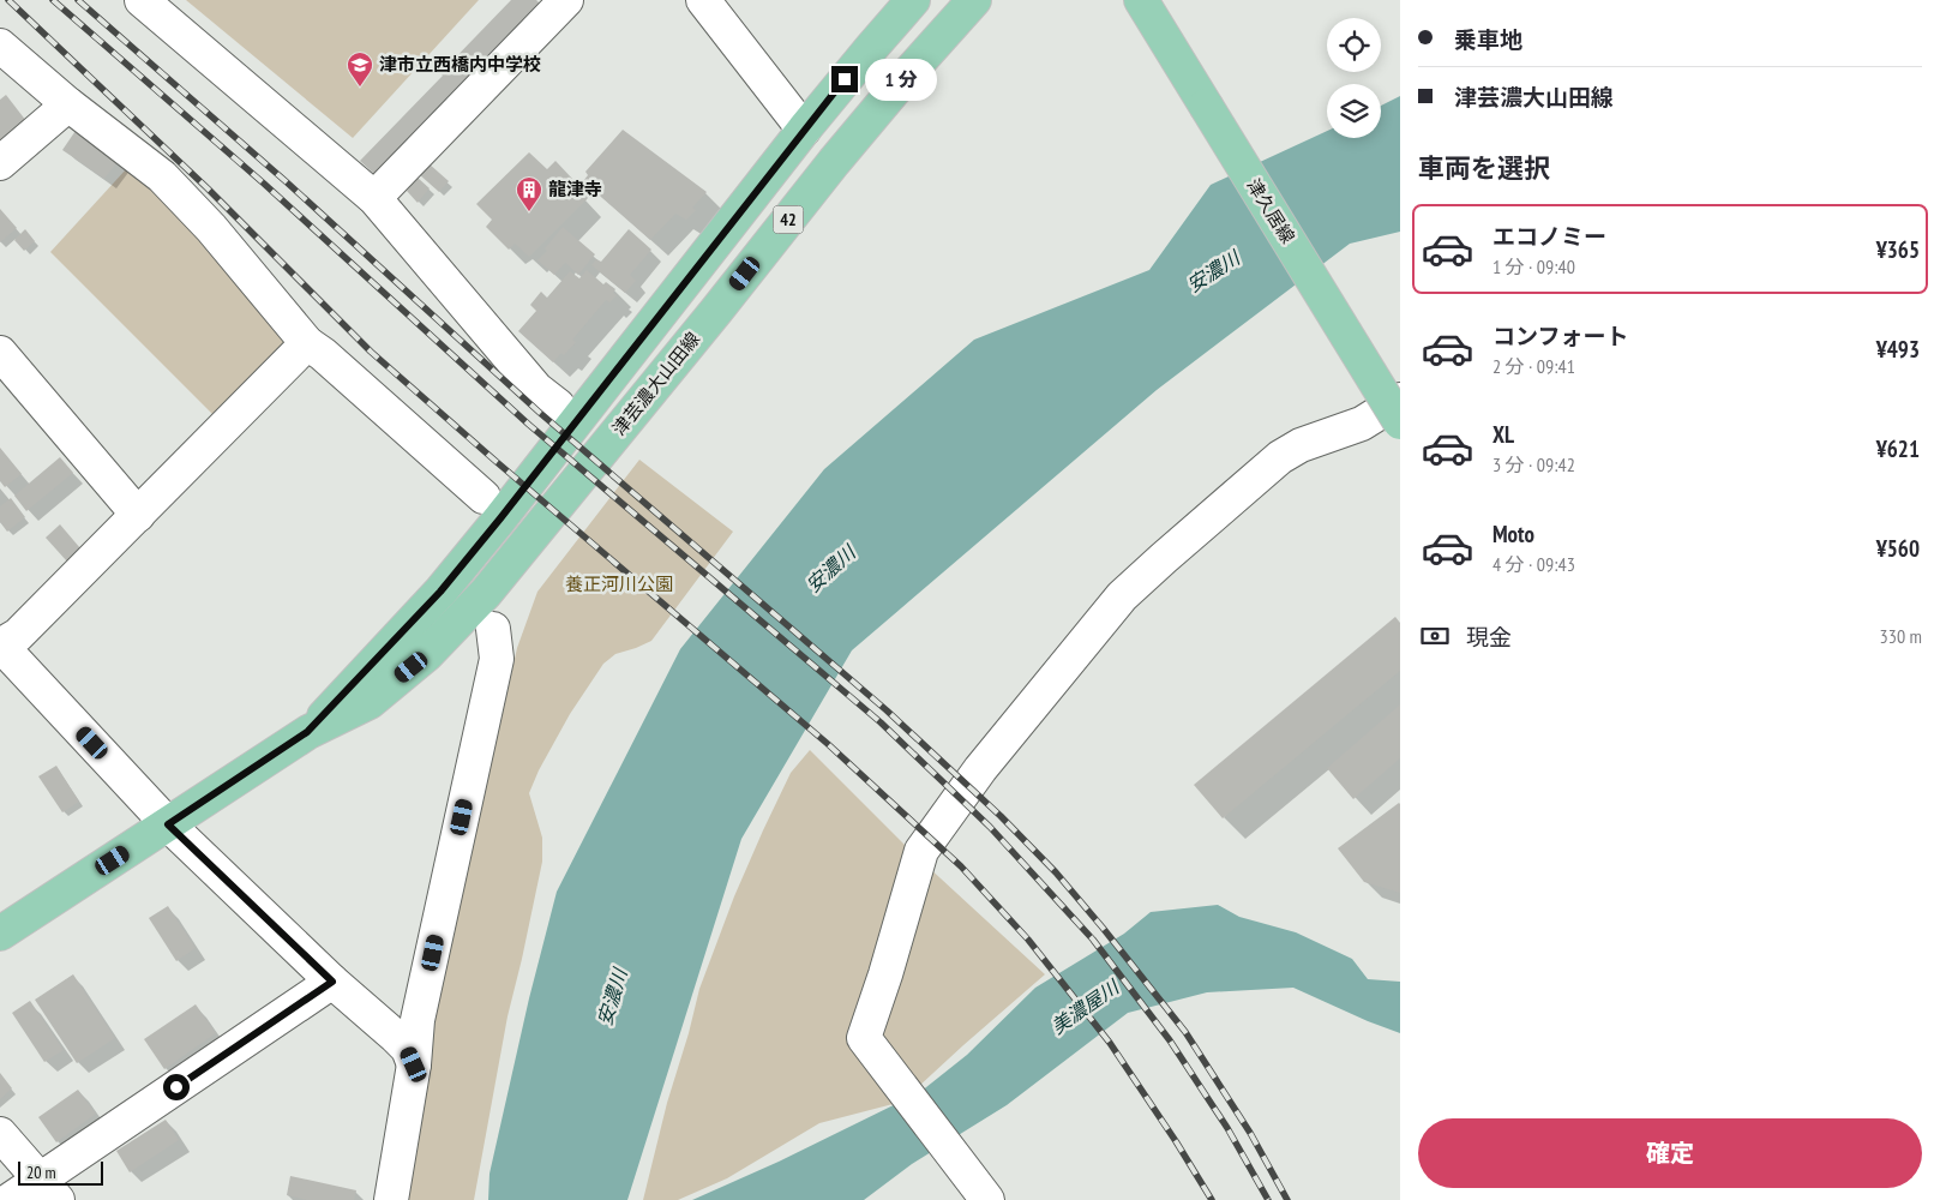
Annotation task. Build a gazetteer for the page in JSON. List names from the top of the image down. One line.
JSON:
{"streets":{"main road":["津久居線","42","津芸濃大山田線"]},"water":["安濃川","美濃屋川"],"parks":["養正河川公園"],"places":{"school or university":["津市立西橋内中学校"],"building":["龍津寺"]},"scale_bar":"20 m","page":{"banner":["乗車地","津芸濃大山田線"],"bubble":"1 分","heading":"車両を選択","list":[{"name":"エコノミー","note":"1 分 · 09:40","value":"¥365"},{"name":"コンフォート","note":"2 分 · 09:41","value":"¥493"},{"name":"XL","note":"3 分 · 09:42","value":"¥621"},{"name":"Moto","note":"4 分 · 09:43","value":"¥560"}],"pay":["現金","330 m"],"buttons":"確定","scale":"20 m"}}
